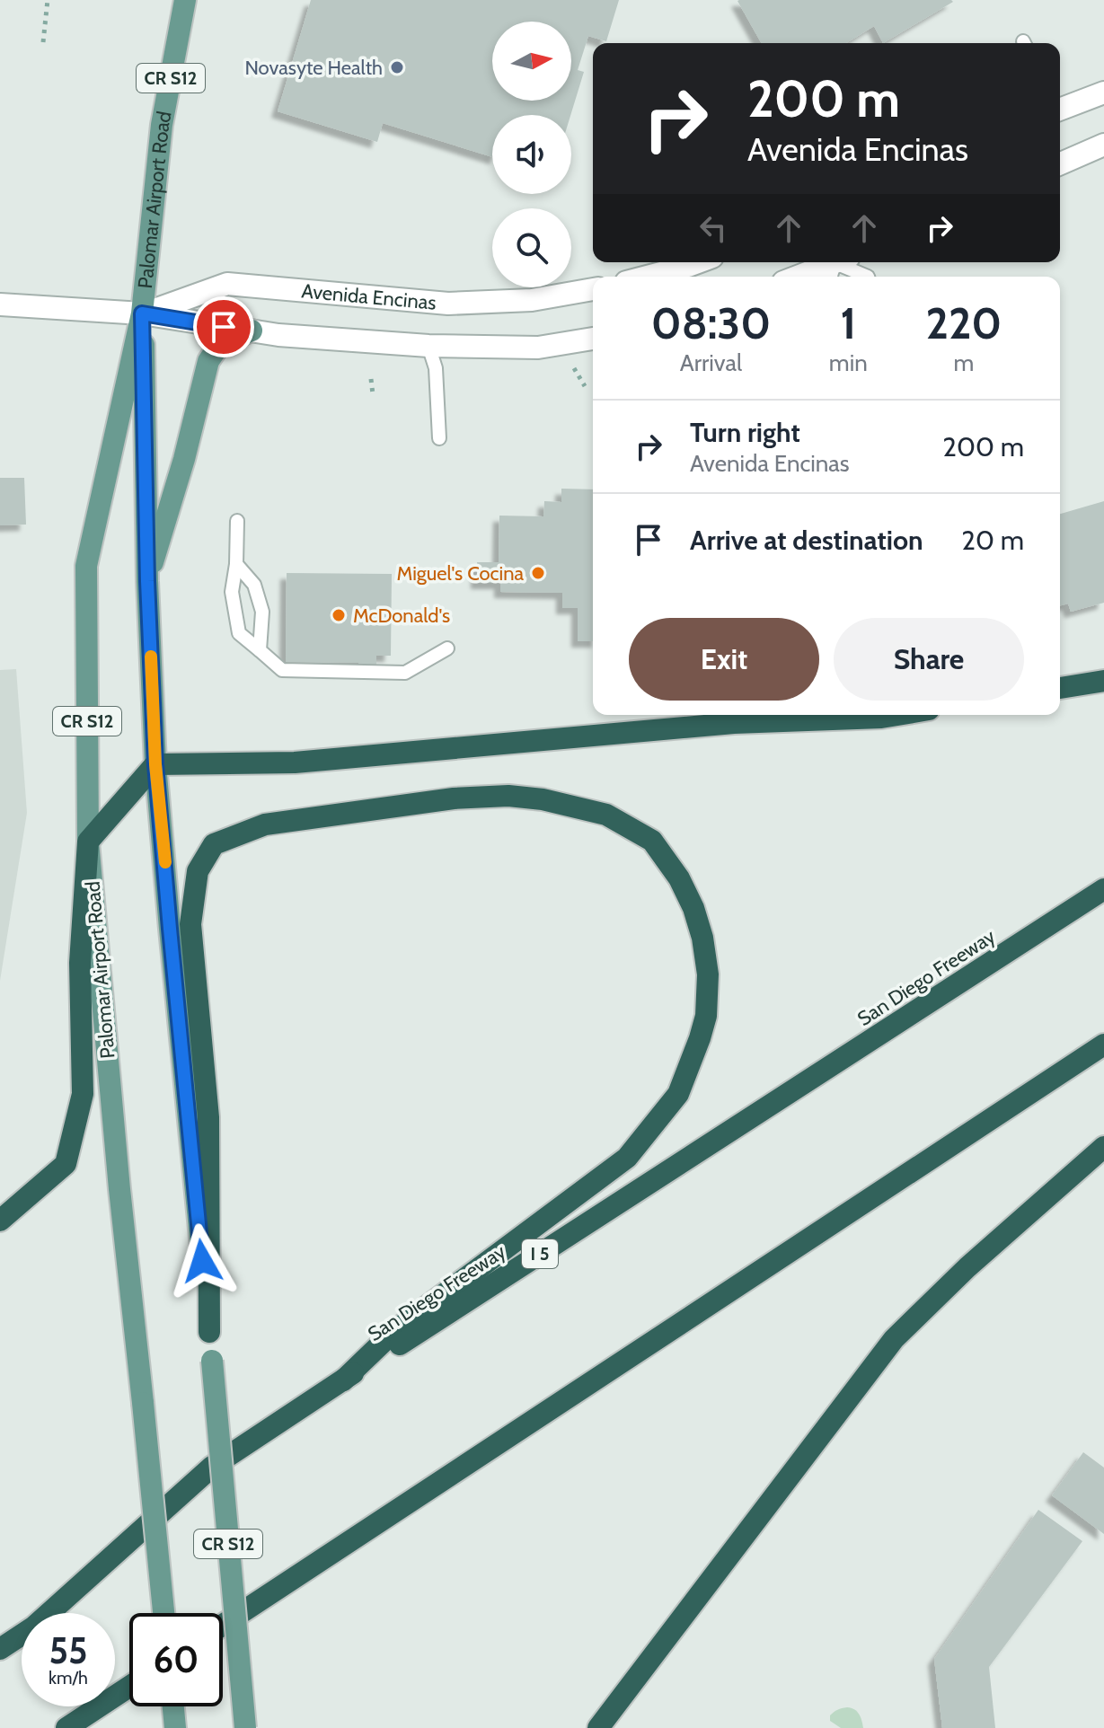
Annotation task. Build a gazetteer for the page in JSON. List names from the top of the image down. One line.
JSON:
{"streets":{"highway":["San Diego Freeway","I 5"],"main road":["CR S12","Palomar Airport Road"],"street":["Avenida Encinas"]},"crossings":[["Palomar Airport Road","Avenida Encinas"]],"places":["Novasyte Health","Miguel's Cocina","McDonald's"],"north":"right","page":{"turn":["200 m","Avenida Encinas"],"eta":["08:30","Arrival","1","min","220","m"],"list":[{"name":"Turn right","note":"Avenida Encinas","value":"200 m"},{"name":"Arrive at destination","value":"20 m"}],"buttons":["Exit","Share"],"speed":"55 km/h","limit":"60"}}
